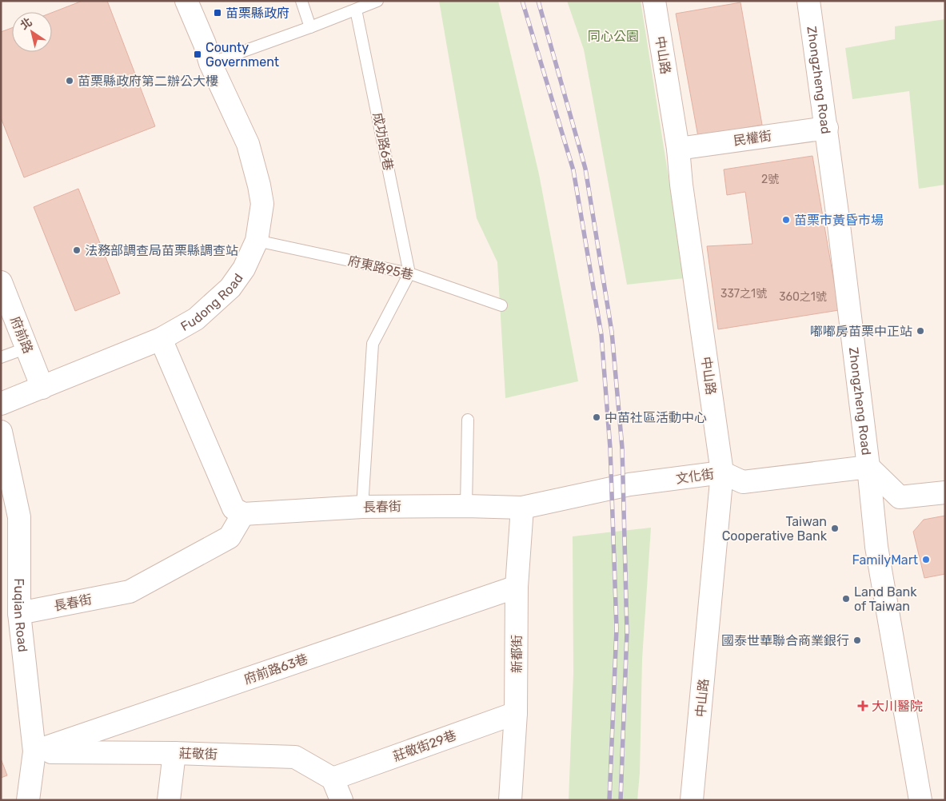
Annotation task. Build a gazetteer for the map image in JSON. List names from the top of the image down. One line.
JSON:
{"streets":{"street":["中山路","Zhongzheng Road","民權街","Fudong Road","府前路","文化街","長春街","Fuqian Road","新都街","府前路63巷","莊敬街29巷","莊敬街"],"lane":["成功路6巷","府東路95巷"]},"crossings":[["中山路","民權街"],["中山路","文化街"],["Zhongzheng Road","民權街"],["Zhongzheng Road","文化街"],["成功路6巷","府東路95巷"],["府東路95巷","Fudong Road"],["Fudong Road","府前路"],["文化街","長春街"],["文化街","新都街"],["長春街","Fuqian Road"],["長春街","新都街"],["Fuqian Road","府前路63巷"],["Fuqian Road","莊敬街"],["新都街","府前路63巷"],["新都街","莊敬街29巷"],["府前路63巷","莊敬街"],["莊敬街29巷","莊敬街"]],"parks":["同心公園"],"places":{"transit":["苗栗縣政府","County Government"],"other":["苗栗縣政府第二辦公大樓","苗栗市黃昏市場","法務部調查局苗栗縣調查站","嘟嘟房苗栗中正站","中苗社區活動中心","Taiwan Cooperative Bank","FamilyMart","Land Bank of Taiwan","國泰世華聯合商業銀行"],"health":["大川醫院"]},"house_numbers":["2號","337之1號","360之1號"],"north":"top left"}
